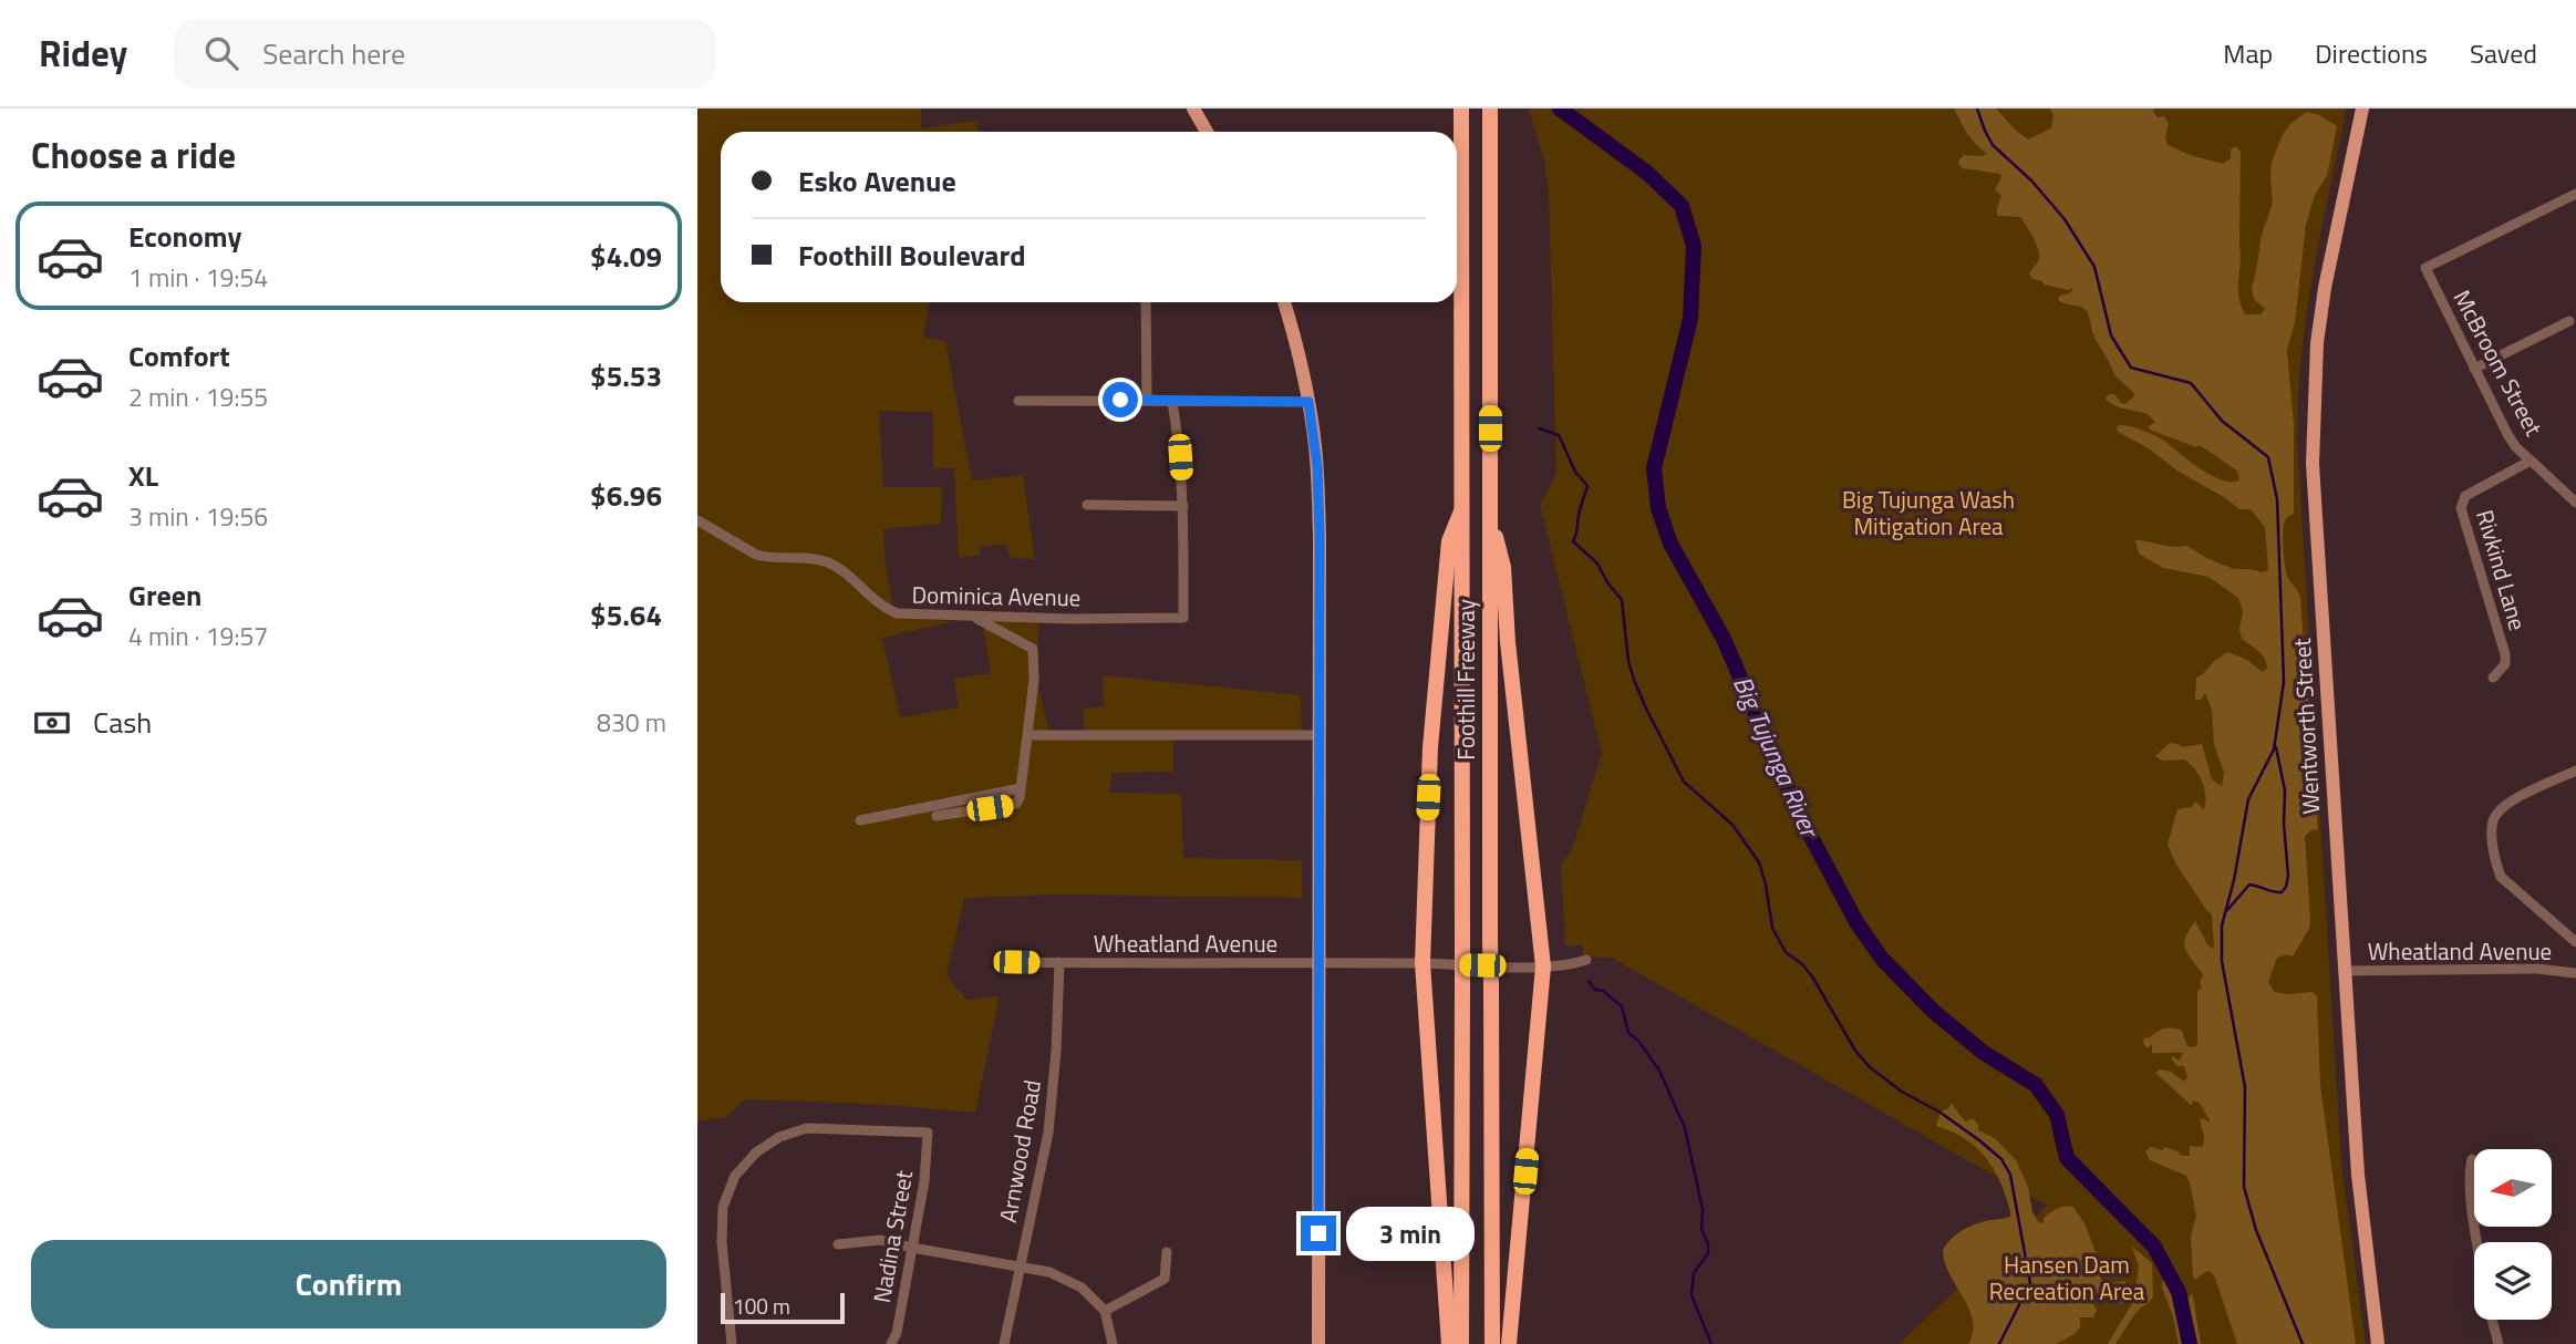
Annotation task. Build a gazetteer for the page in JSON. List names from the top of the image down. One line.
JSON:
{"streets":{"highway":["Foothill Freeway"],"main road":["Wentworth Street"],"street":["McBroom Street","Rivkind Lane","Dominica Avenue","Wheatland Avenue","Arnwood Road","Nadina Street"]},"crossings":[["McBroom Street","Rivkind Lane"],["Wentworth Street","Wheatland Avenue"],["Wheatland Avenue","Arnwood Road"]],"water":["Big Tujunga River"],"parks":["Big Tujunga Wash Mitigation Area","Hansen Dam Recreation Area"],"scale_bar":"100 m","north":"left","page":{"header":"Ridey","search":"Search here","nav":["Map","Directions","Saved"],"heading":"Choose a ride","banner":["Esko Avenue","Foothill Boulevard"],"list":[{"name":"Economy","note":"1 min · 19:54","value":"$4.09"},{"name":"Comfort","note":"2 min · 19:55","value":"$5.53"},{"name":"XL","note":"3 min · 19:56","value":"$6.96"},{"name":"Green","note":"4 min · 19:57","value":"$5.64"}],"pay":["Cash","830 m"],"bubble":"3 min","buttons":"Confirm","scale":"100 m"}}
